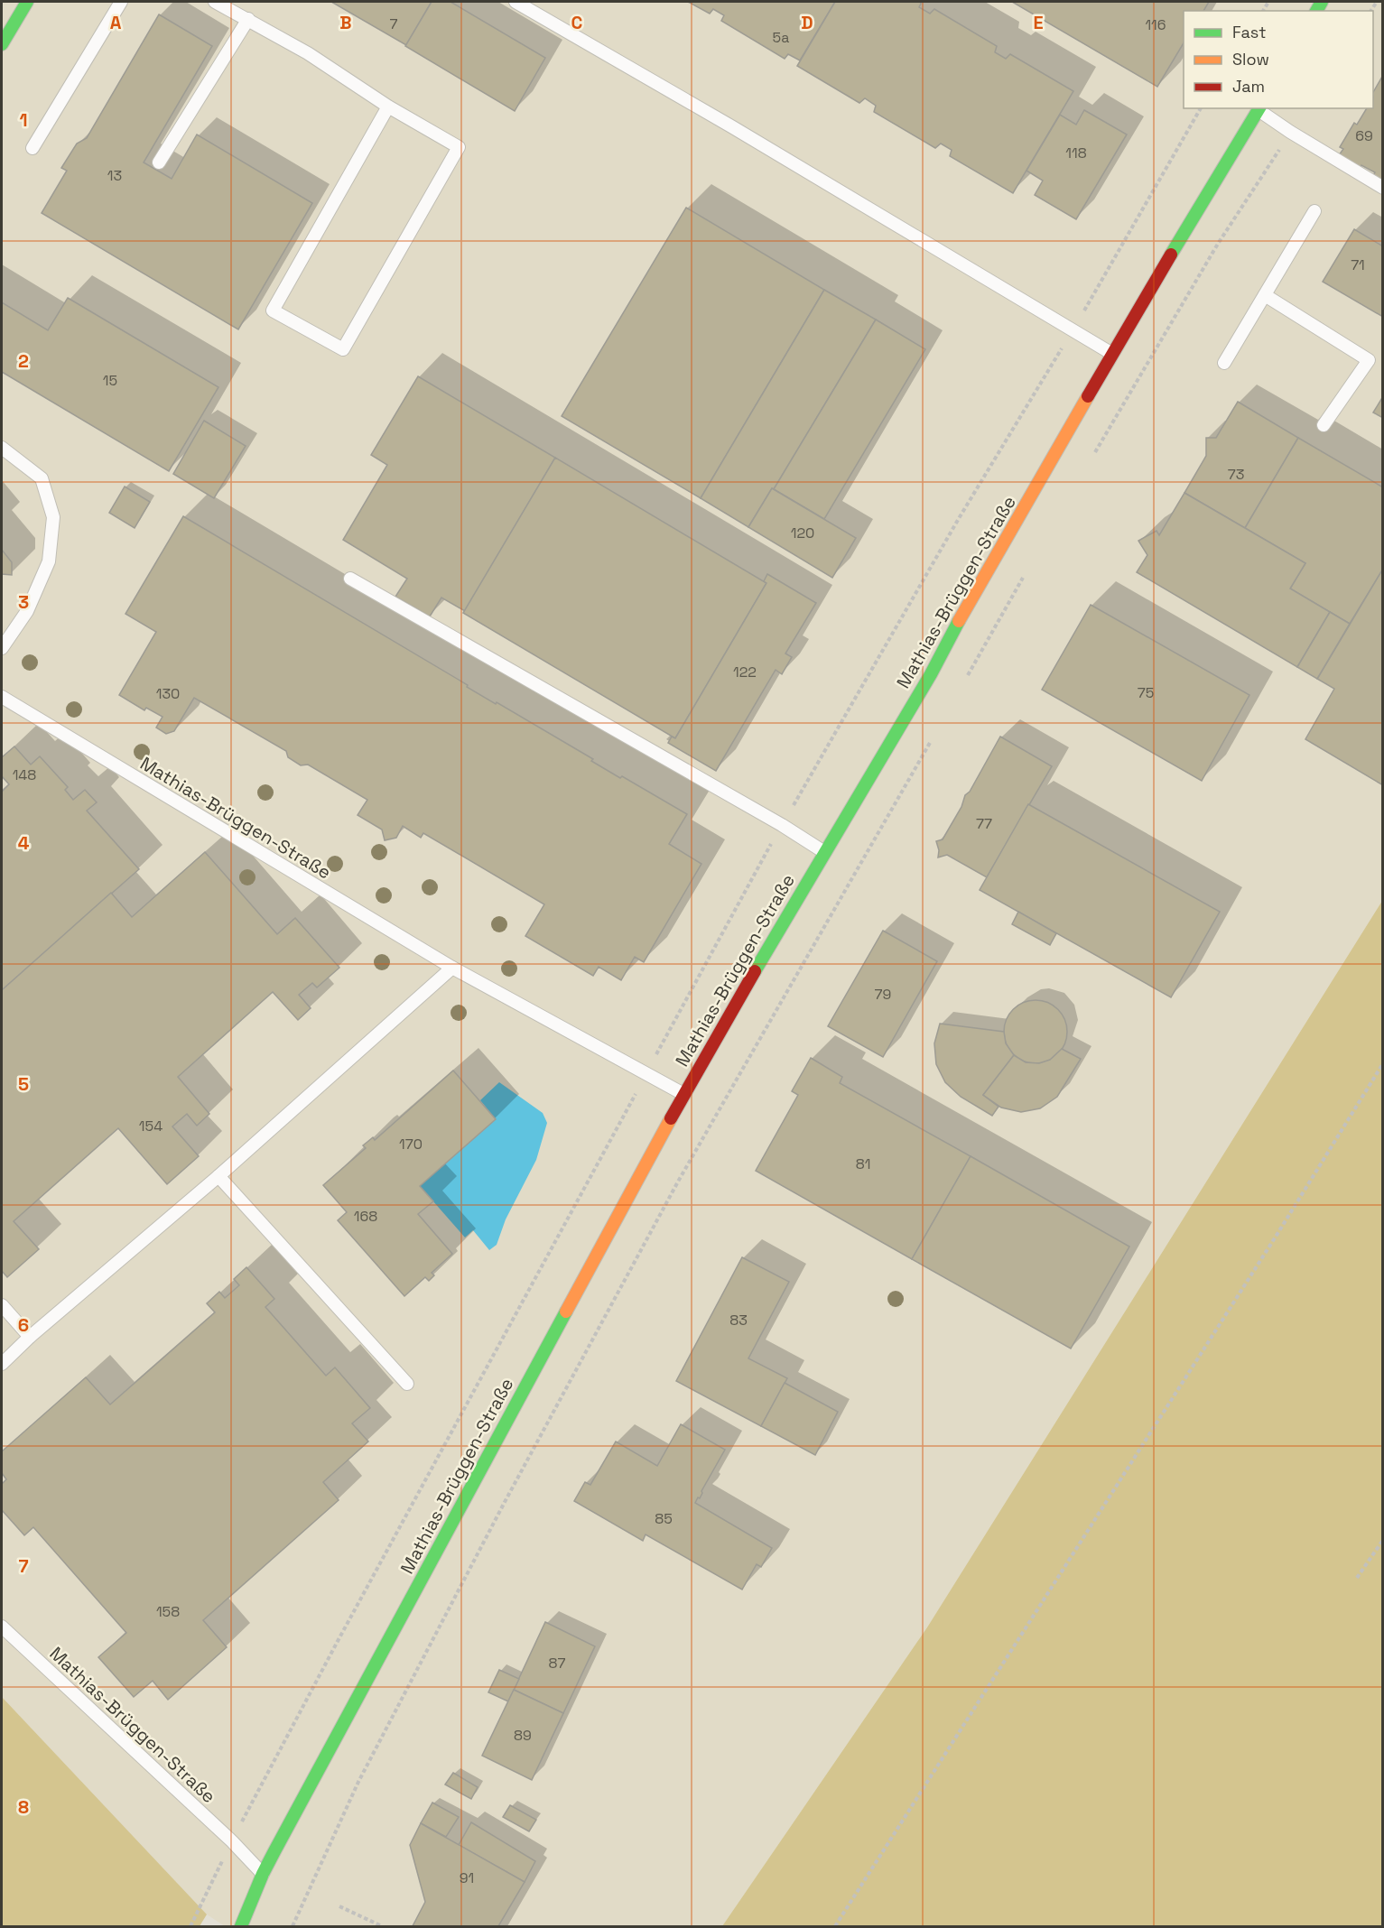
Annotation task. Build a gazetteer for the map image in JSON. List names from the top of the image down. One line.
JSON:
{"streets":{"street":["Mathias-Brüggen-Straße"]},"house_numbers":["7","116","5a","69","118","13","71","15","73","120","122","75","130","148","77","79","154","170","81","168","83","85","158","87","89","91"],"legend":["Fast","Slow","Jam"],"grid":{"columns":["A","B","C","D","E"],"rows":["1","2","3","4","5","6","7","8"]}}
